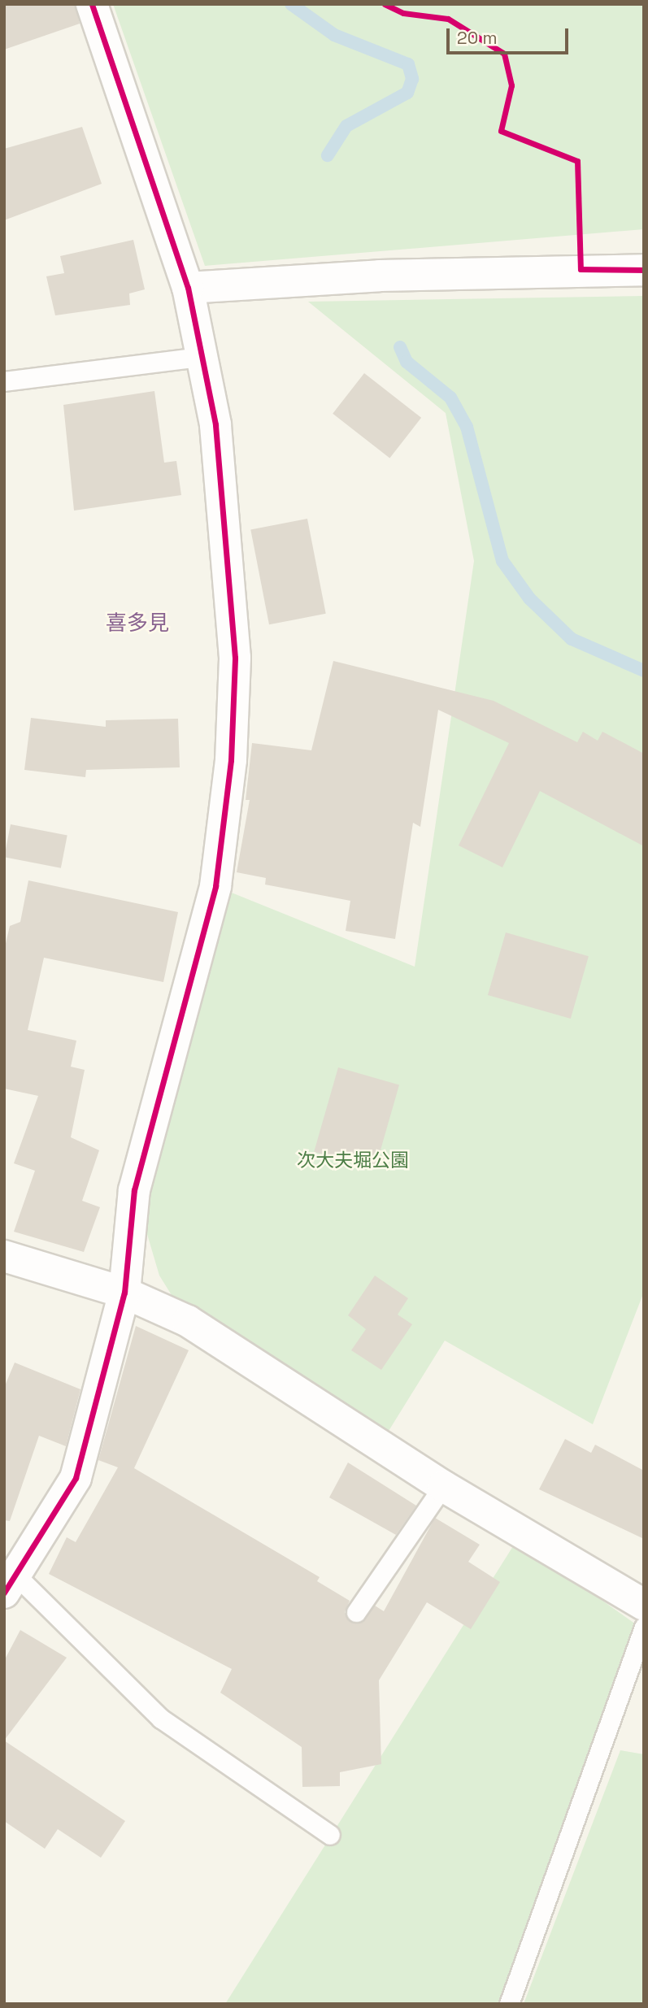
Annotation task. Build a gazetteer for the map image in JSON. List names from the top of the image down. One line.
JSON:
{"districts":["喜多見"],"parks":["次大夫堀公園"],"scale_bar":"20 m"}
